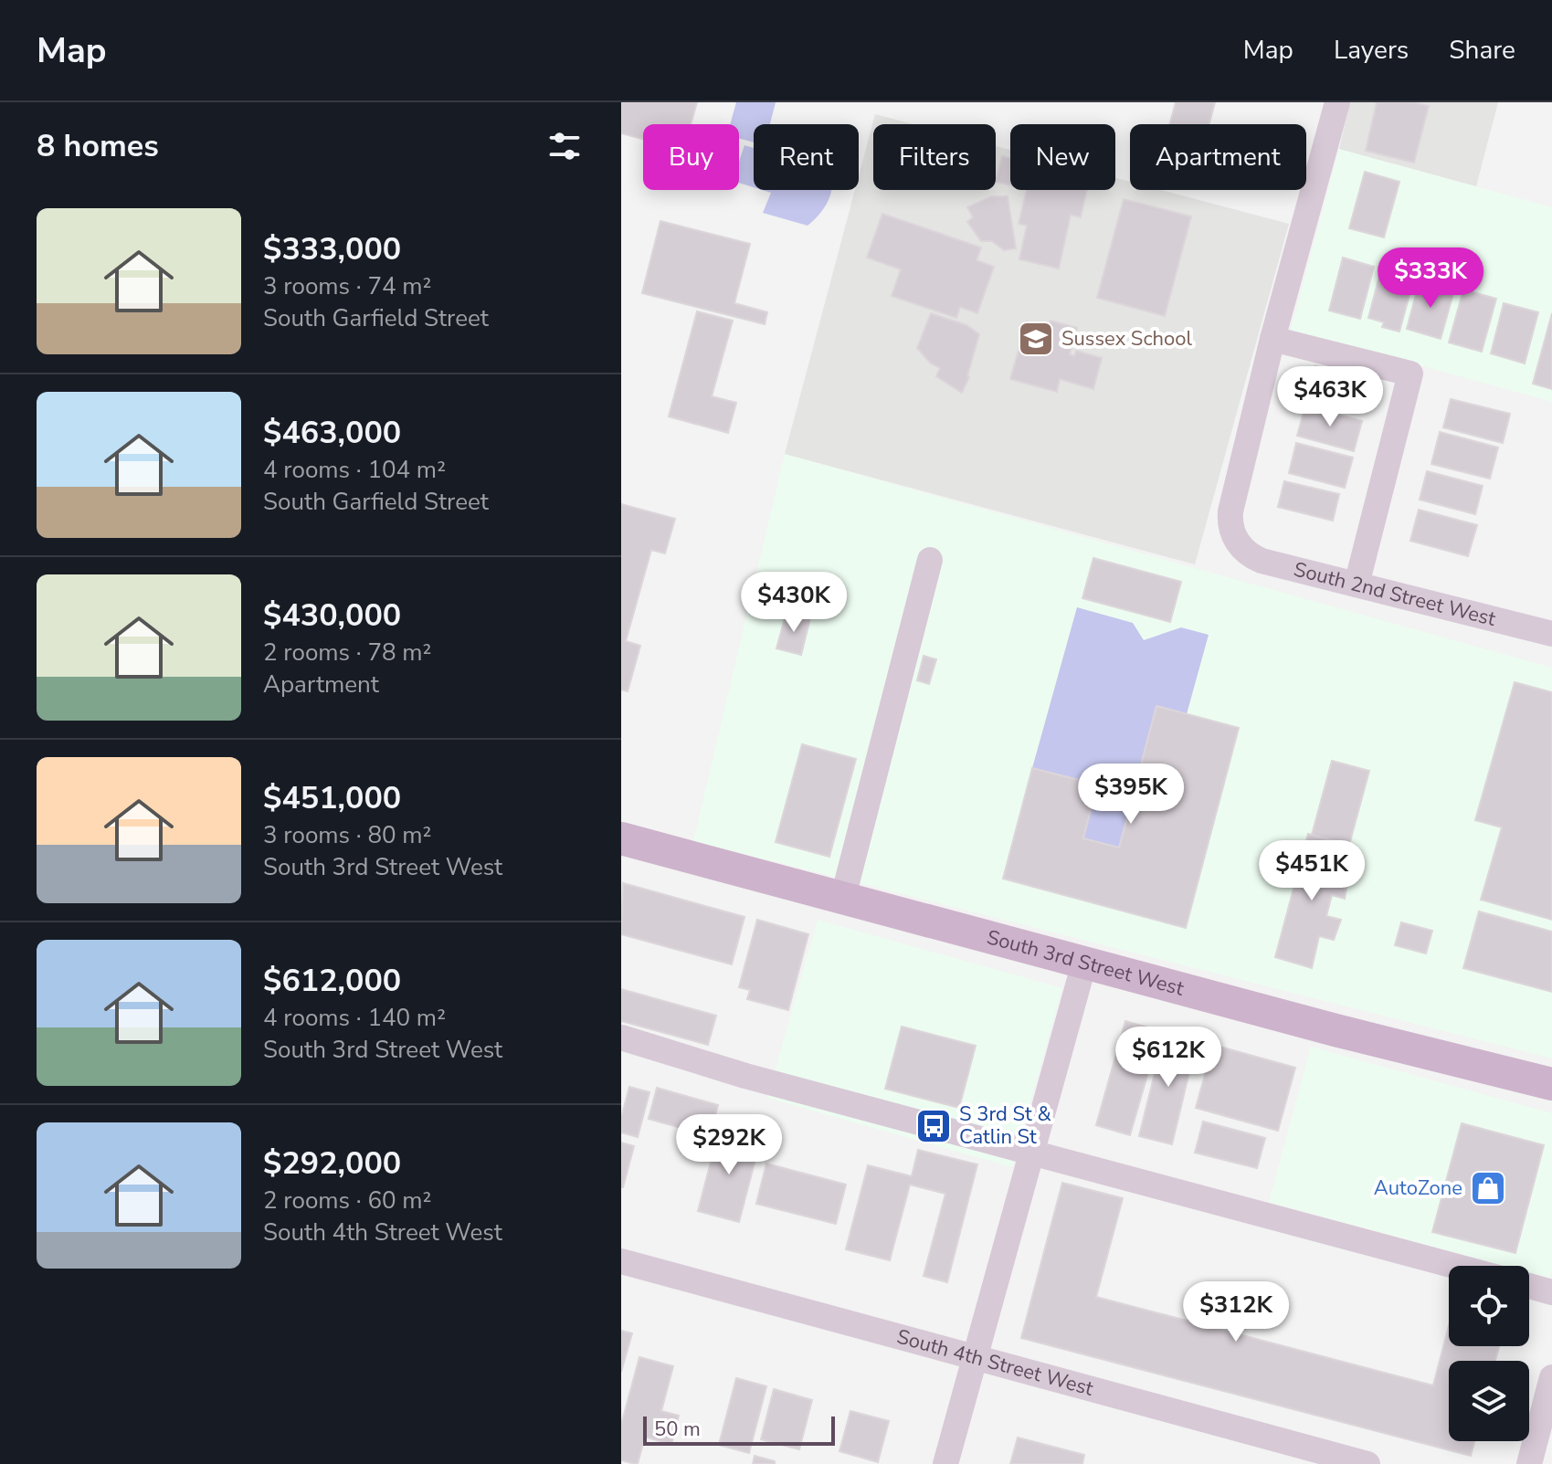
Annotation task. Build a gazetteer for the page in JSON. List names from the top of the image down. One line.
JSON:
{"streets":{"main road":["South 3rd Street West"],"street":["South 2nd Street West","South 4th Street West"]},"places":{"school or university":["Sussex School"],"bus stop":["S 3rd St & Catlin St"],"shop":["AutoZone"]},"scale_bar":"50 m","page":{"header":"Map","nav":["Map","Layers","Share"],"heading":"8 homes","chip":["Buy","Rent","Filters","New","Apartment"],"list":[{"name":"$333,000","note":"3 rooms · 74 m² · South Garfield Street"},{"name":"$463,000","note":"4 rooms · 104 m² · South Garfield Street"},{"name":"$430,000","note":"2 rooms · 78 m² · Apartment"},{"name":"$451,000","note":"3 rooms · 80 m² · South 3rd Street West"},{"name":"$612,000","note":"4 rooms · 140 m² · South 3rd Street West"},{"name":"$292,000","note":"2 rooms · 60 m² · South 4th Street West"}],"price":["$333K","$463K","$430K","$395K","$451K","$612K","$292K","$312K"],"scale":"50 m"}}
